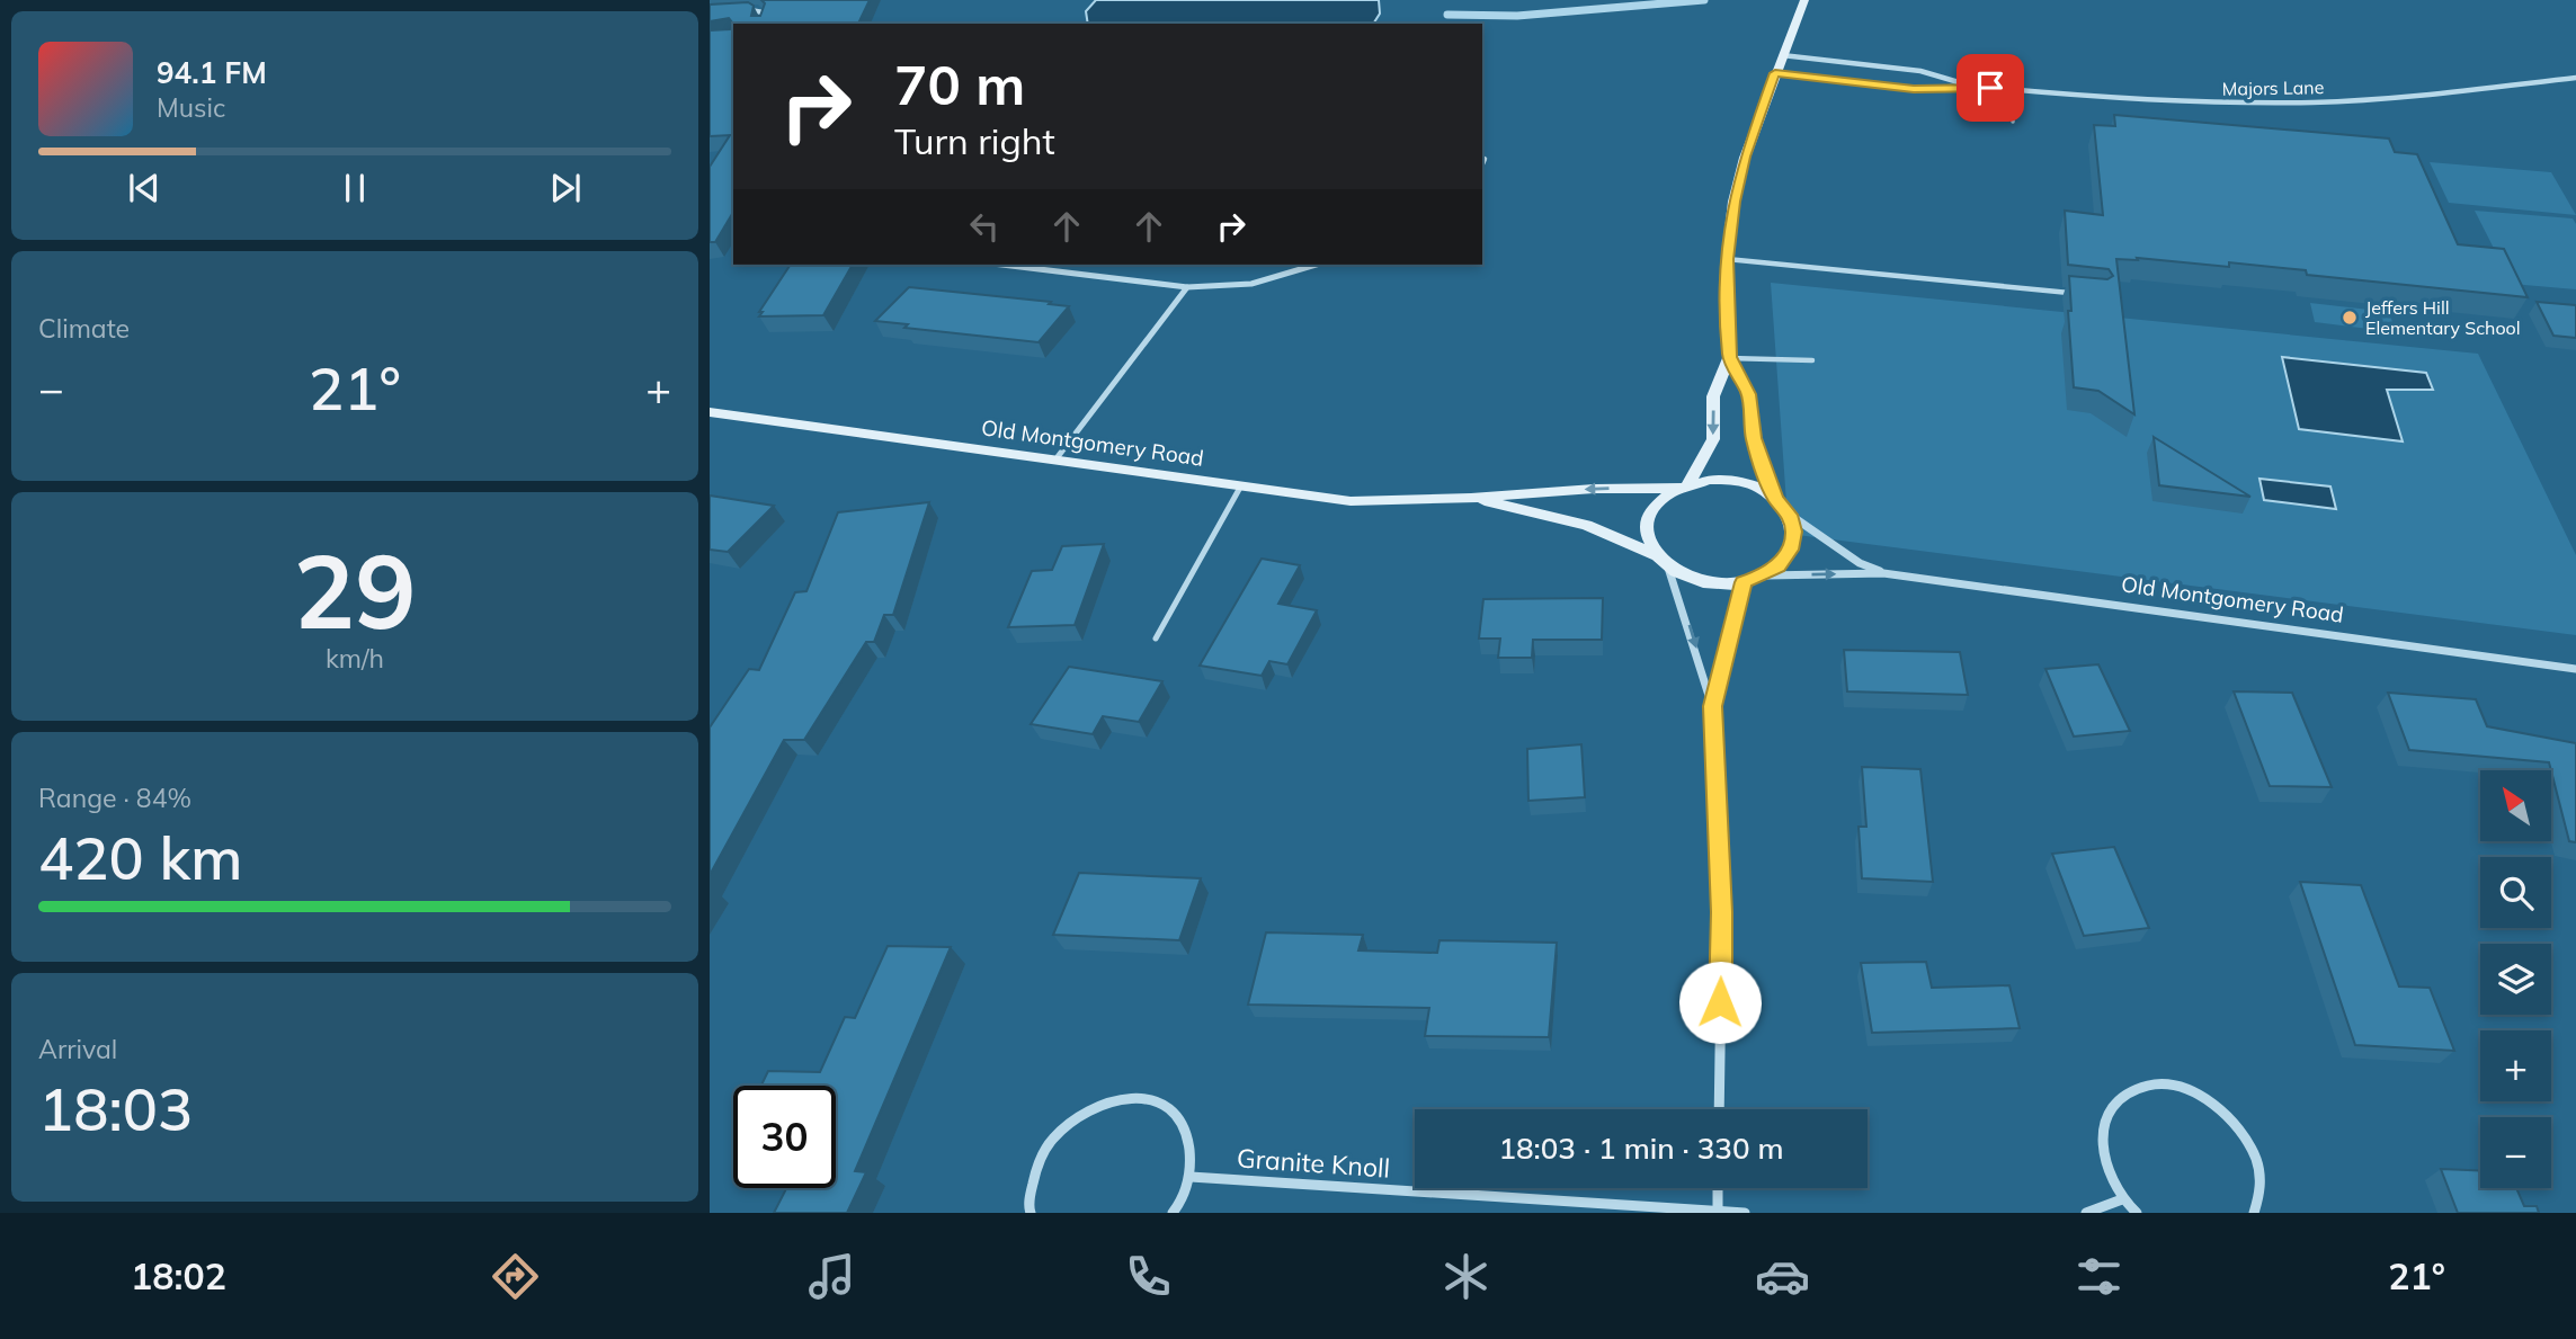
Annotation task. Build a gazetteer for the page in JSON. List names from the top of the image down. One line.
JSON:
{"streets":{"street":["Majors Lane","Old Montgomery Road","Granite Knoll"]},"places":["Jeffers Hill Elementary School"],"north":"top left","page":{"turn":["70 m","Turn right"],"song":["94.1 FM","Music"],"tile":["Climate",["29","km/h"],["Range · 84%","420 km"],["Arrival","18:03"]],"heat":["−","21°","+"],"map_buttons":["+","−"],"limit":"30","trip":"18:03 · 1 min · 330 m","tabs":["18:02","21°"]}}
